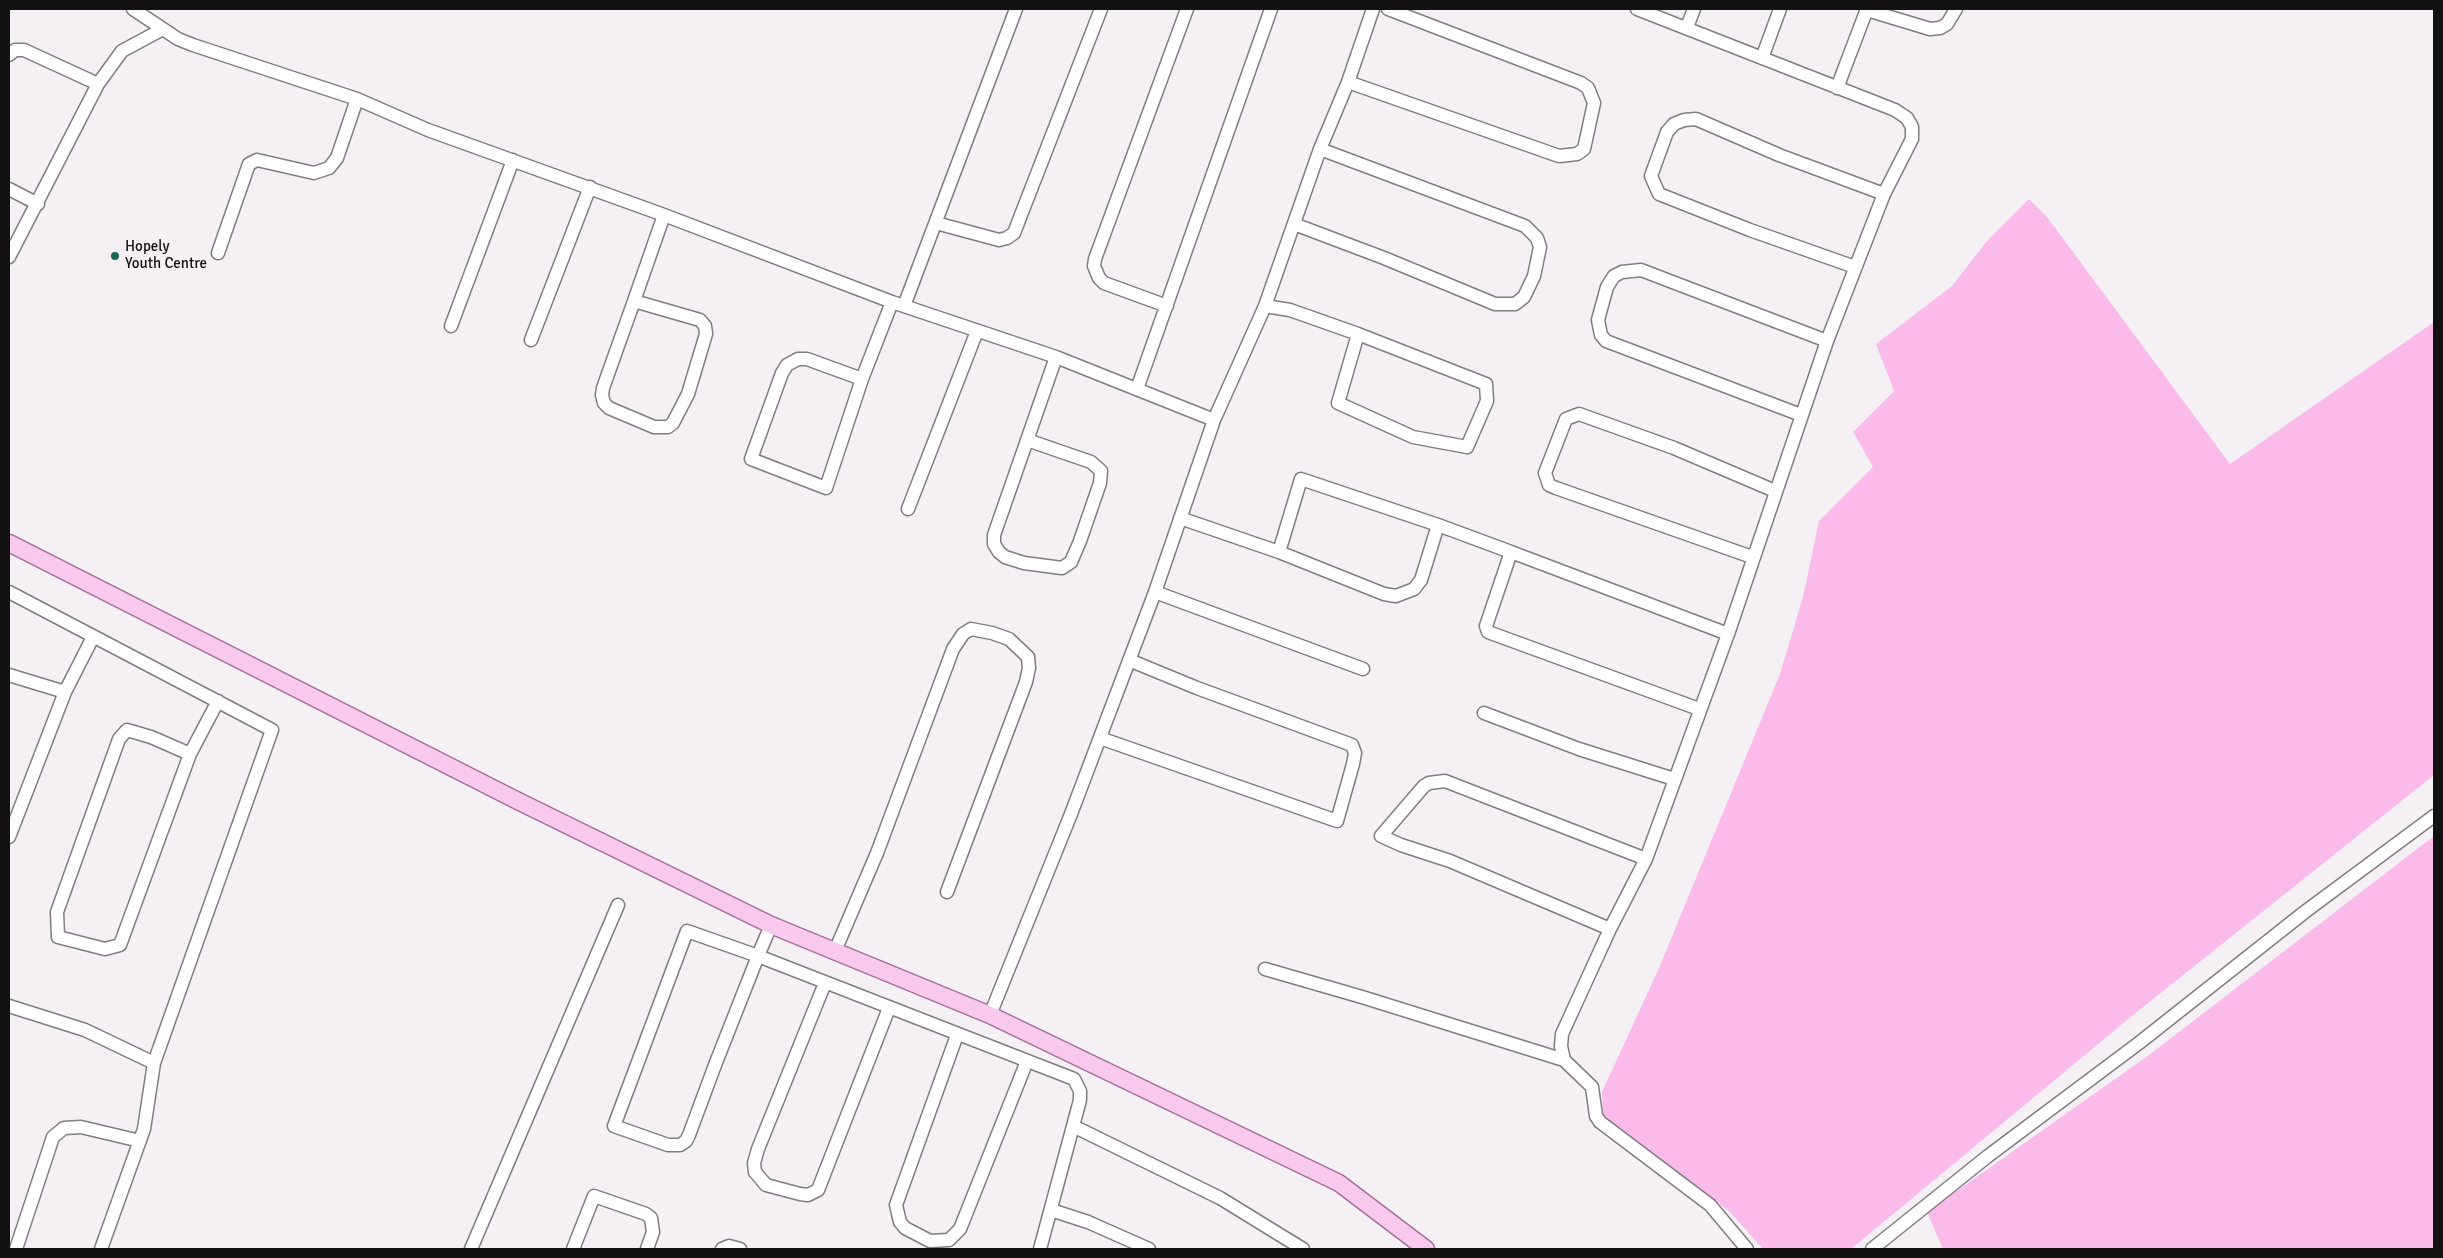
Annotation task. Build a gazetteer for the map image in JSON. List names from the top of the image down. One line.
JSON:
{"places":["Hopely Youth Centre"]}
